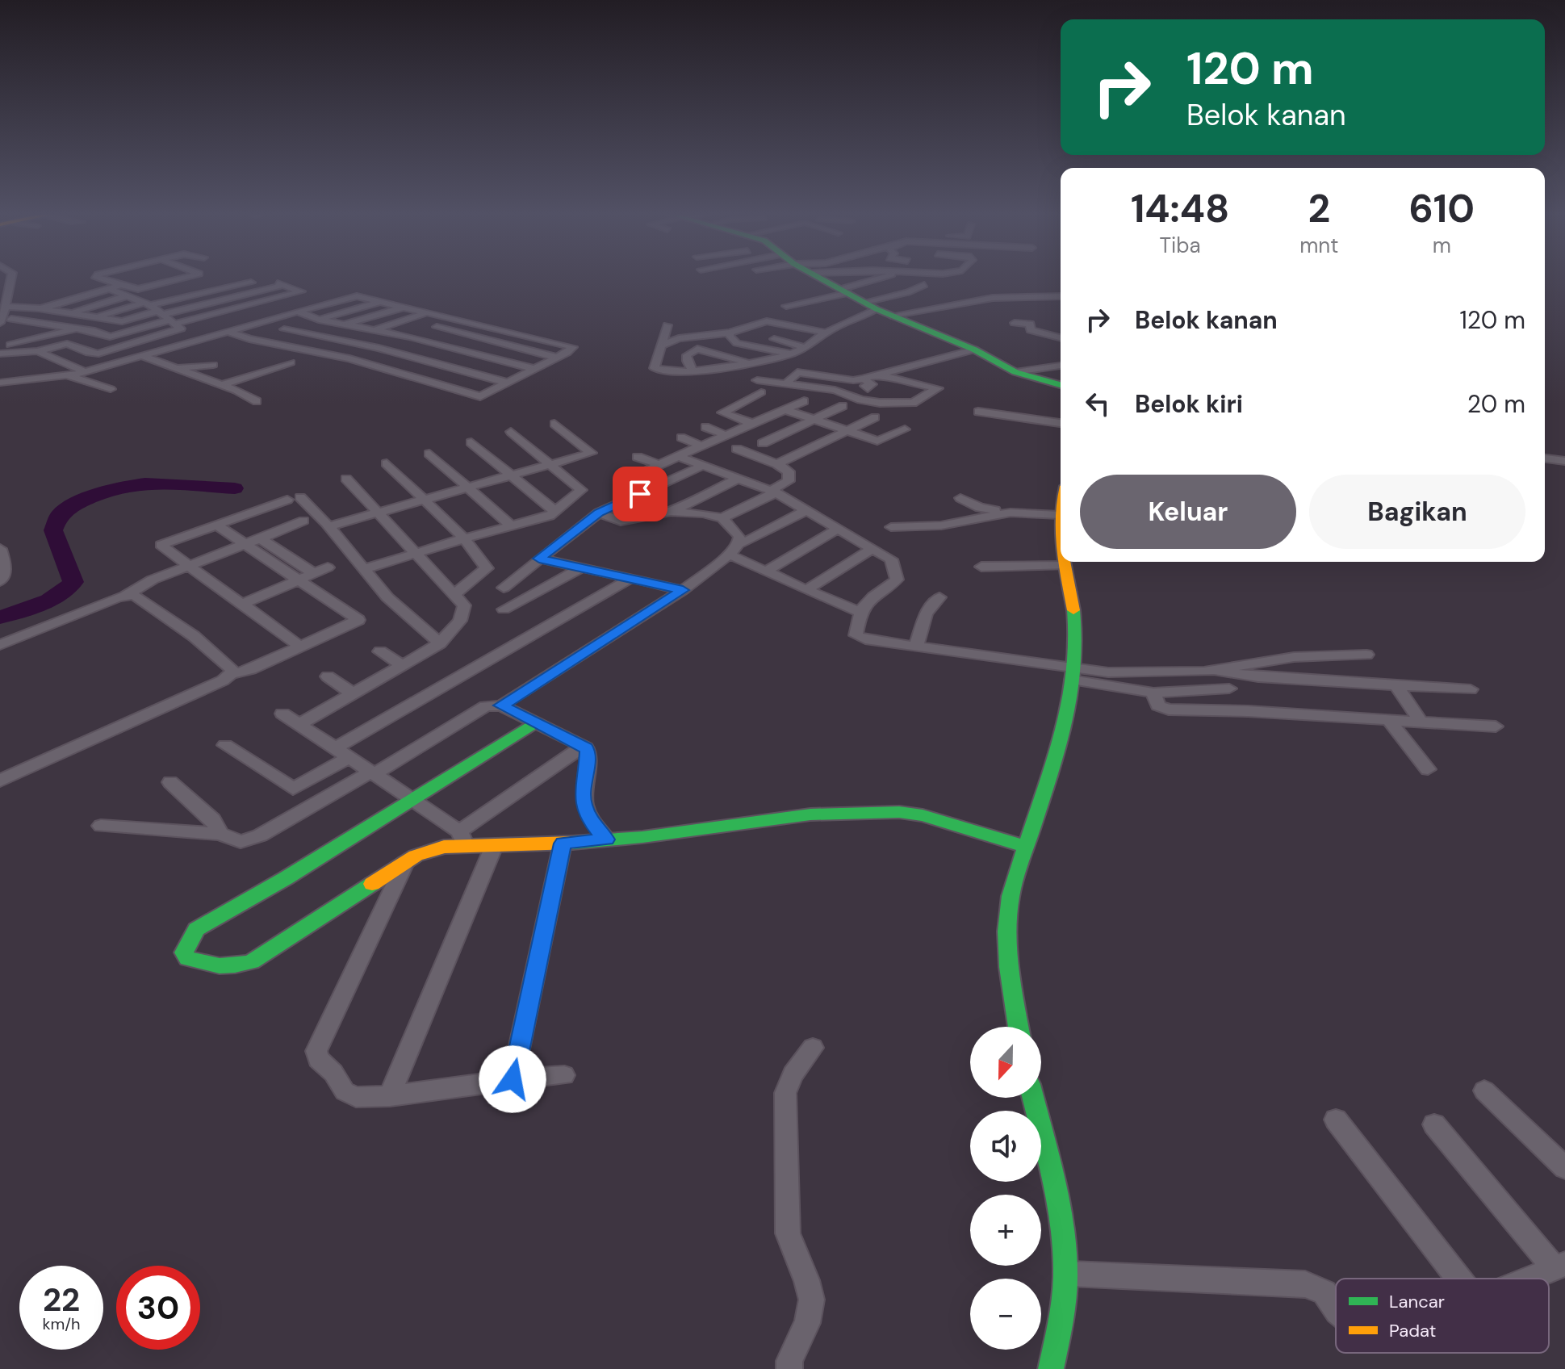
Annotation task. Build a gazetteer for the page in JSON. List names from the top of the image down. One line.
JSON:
{"legend":["Lancar","Padat"],"north":"bottom","page":{"turn":["120 m","Belok kanan"],"eta":["14:48","Tiba","2","mnt","610","m"],"list":[{"name":"Belok kanan","value":"120 m"},{"name":"Belok kiri","value":"20 m"}],"buttons":["Keluar","Bagikan"],"map_buttons":["+","−"],"speed":"22 km/h","limit":"30"}}
